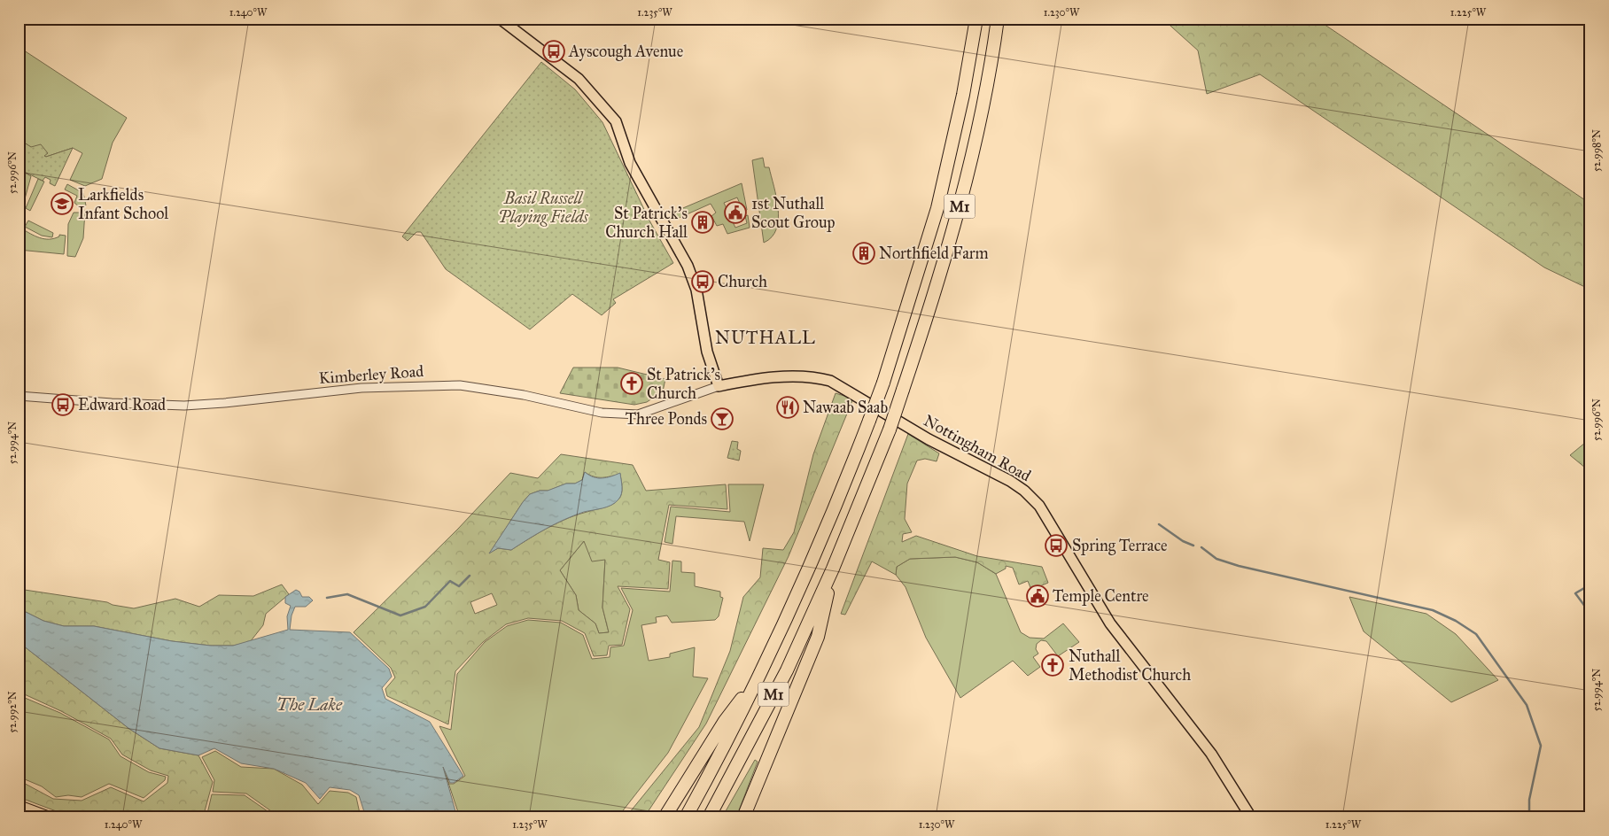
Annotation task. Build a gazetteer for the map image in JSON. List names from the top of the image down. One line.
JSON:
{"streets":{"highway":["M1"],"main road":["Nottingham Road"],"street":["Kimberley Road"]},"crossings":[["Kimberley Road","Nottingham Road"]],"districts":["NUTHALL"],"water":["The Lake"],"parks":["Basil Russell Playing Fields"],"places":{"bus stop":["Ayscough Avenue","Church","Edward Road","Spring Terrace"],"school or university":["Larkfields Infant School"],"public building":["1st Nuthall Scout Group","Temple Centre"],"building":["St Patrick's Church Hall","Northfield Farm"],"church":["St Patrick's Church","Nuthall Methodist Church"],"restaurant":["Nawaab Saab"],"bar":["Three Ponds"]},"coordinates":["1.240°W","1.235°W","1.230°W","1.225°W","52.998°N","52.996°N","52.994°N","52.992°N"]}
